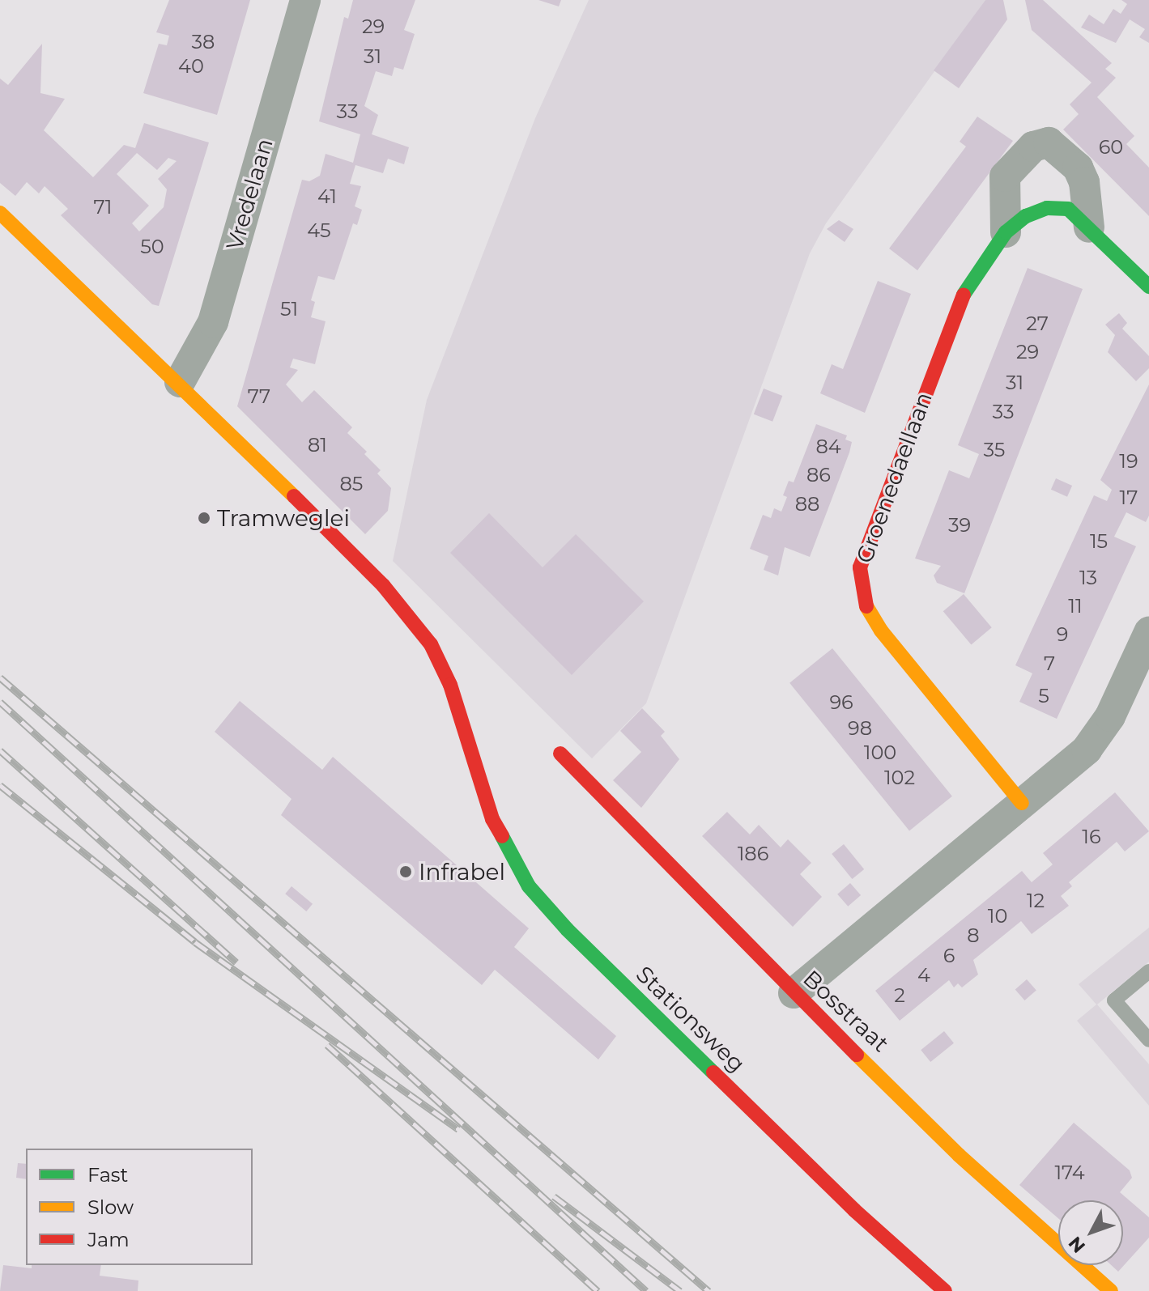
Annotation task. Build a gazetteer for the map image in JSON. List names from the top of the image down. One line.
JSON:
{"streets":{"street":["Vredelaan","Groenedaellaan","Bosstraat","Stationsweg"]},"crossings":[["Vredelaan","Stationsweg"]],"places":["Tramweglei","Infrabel"],"house_numbers":["29","38","31","40","33","60","41","71","45","50","51","27","29","31","77","33","81","84","35","19","86","85","17","88","39","15","13","11","9","7","5","96","98","100","102","16","186","12","10","8","6","4","2","174"],"legend":["Fast","Slow","Jam"],"north":"bottom left"}
